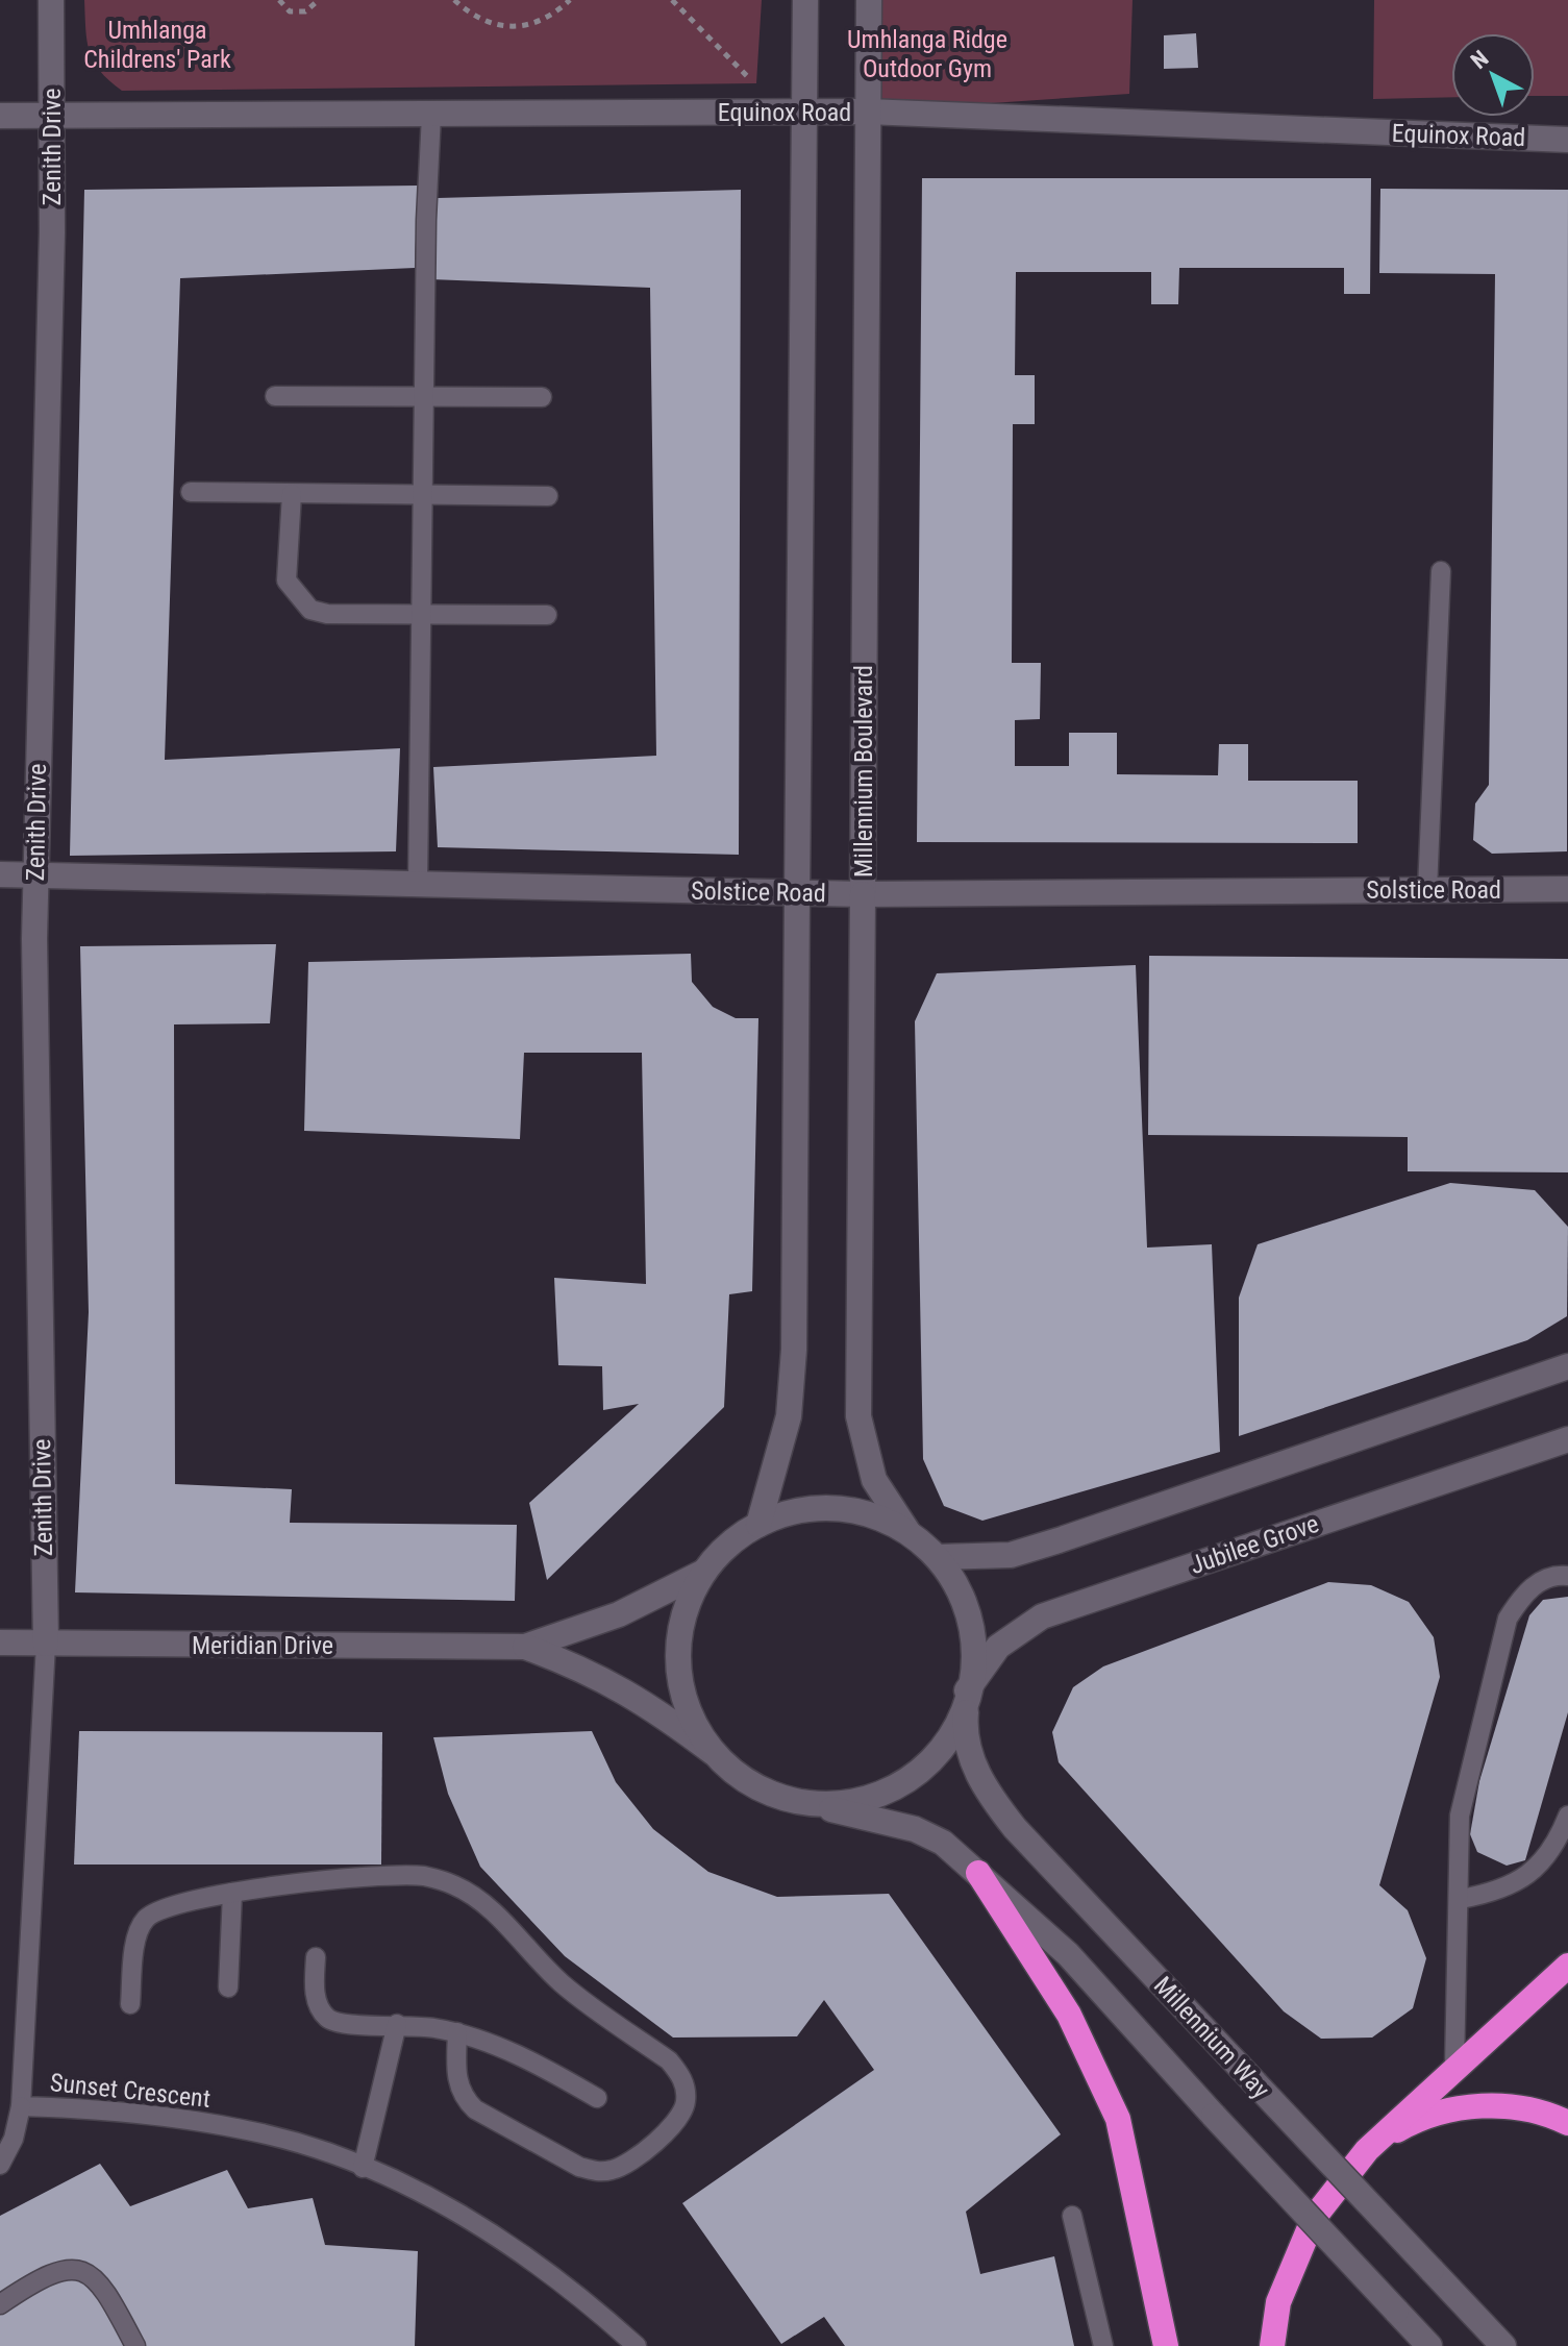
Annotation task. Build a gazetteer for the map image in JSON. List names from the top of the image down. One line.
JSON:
{"streets":{"street":["Equinox Road","Zenith Drive","Millennium Boulevard","Solstice Road","Jubilee Grove","Meridian Drive","Millennium Way"],"lane":["Sunset Crescent"]},"crossings":[["Equinox Road","Zenith Drive"],["Equinox Road","Millennium Boulevard"],["Zenith Drive","Solstice Road"],["Zenith Drive","Meridian Drive"],["Zenith Drive","Sunset Crescent"],["Millennium Boulevard","Solstice Road"],["Millennium Boulevard","Jubilee Grove"],["Millennium Boulevard","Meridian Drive"],["Millennium Boulevard","Millennium Way"],["Jubilee Grove","Meridian Drive"],["Jubilee Grove","Millennium Way"],["Meridian Drive","Millennium Way"],["Meridian Drive","Sunset Crescent"]],"parks":["Umhlanga Childrens' Park","Umhlanga Ridge Outdoor Gym"],"north":"top left"}
